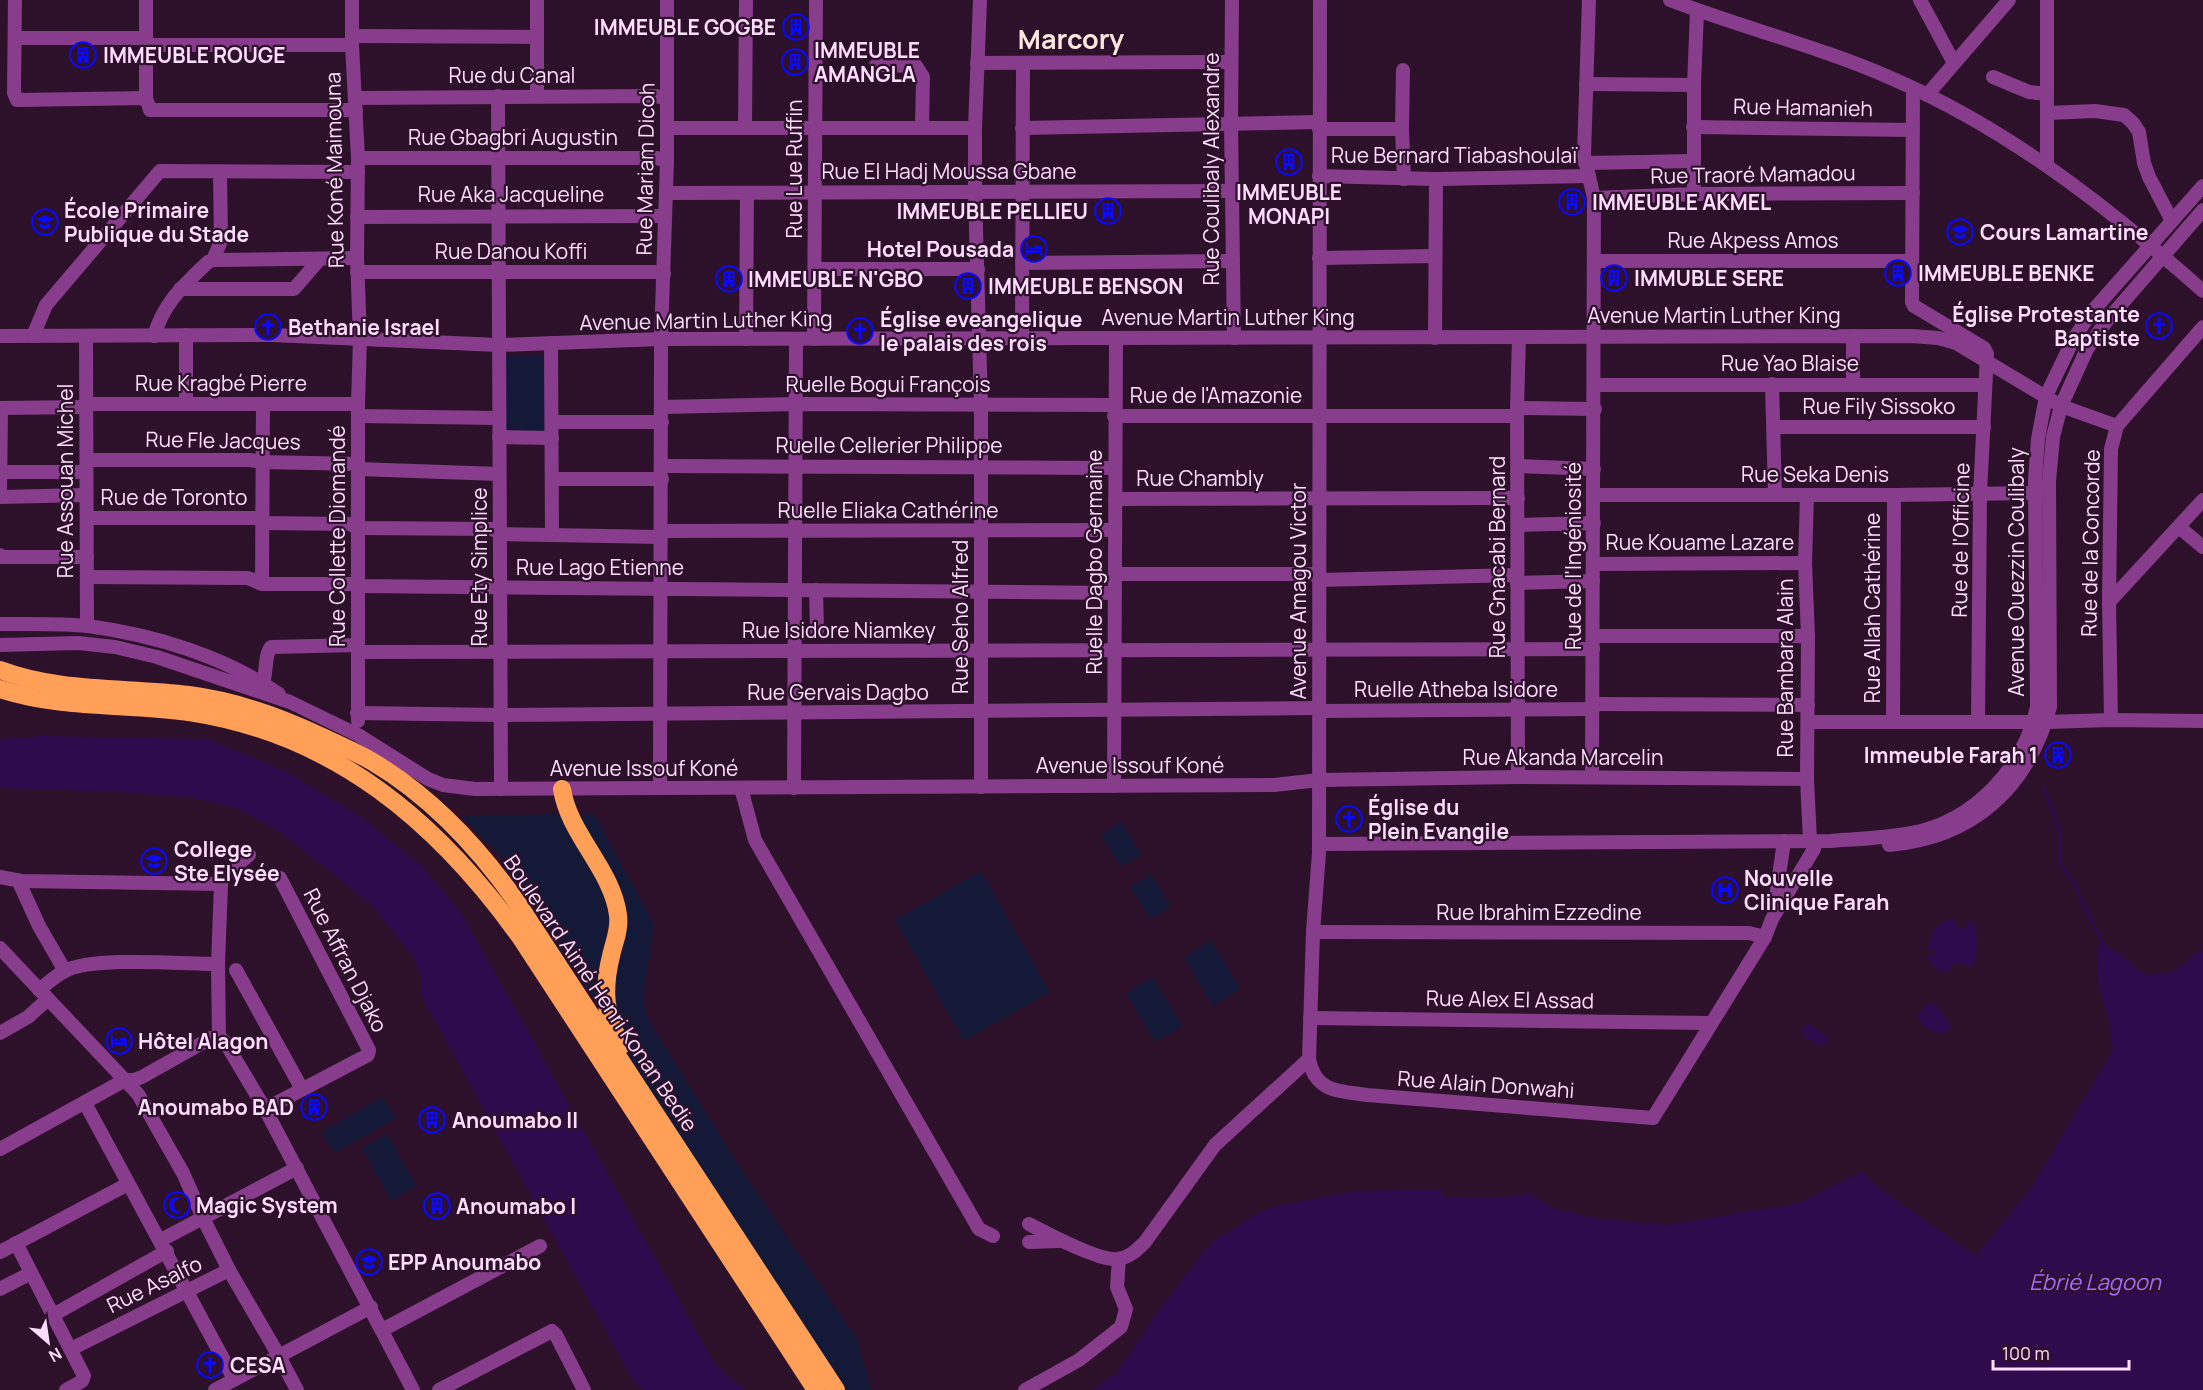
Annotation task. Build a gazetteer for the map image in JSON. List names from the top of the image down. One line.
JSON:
{"streets":{"highway":["Boulevard Aimé Henri Konan Bedie"],"street":["Rue du Canal","Rue Hamanieh","Rue Gbagbri Augustin","Rue Bernard Tiabashoulaï","Rue Mariam Dicoh","Rue Lue Ruffin","Rue Coulibaly Alexandre","Rue Koné Maimouna","Rue El Hadj Moussa Gbane","Rue Traoré Mamadou","Rue Aka Jacqueline","Rue Akpess Amos","Rue Danou Koffi","Avenue Martin Luther King","Rue Yao Blaise","Rue Kragbé Pierre","Ruelle Bogui François","Rue de l'Amazonie","Rue Fily Sissoko","Rue Fle Jacques","Ruelle Cellerier Philippe","Rue Seka Denis","Rue Chambly","Rue Assouan Michel","Rue de Toronto","Ruelle Eliaka Cathérine","Rue Collette Diomandé","Rue de l'Officine","Rue Kouame Lazare","Rue de la Concorde","Rue de l'Ingéniosité","Rue Gnacabi Bernard","Ruelle Dagbo Germaine","Rue Ety Simplice","Rue Lago Etienne","Avenue Ouezzin Coulibaly","Avenue Amagou Victor","Rue Allah Cathérine","Rue Seho Alfred","Rue Isidore Niamkey","Rue Bambara Alain","Ruelle Atheba Isidore","Rue Gervais Dagbo","Rue Akanda Marcelin","Avenue Issouf Koné","Rue Ibrahim Ezzedine","Rue Affran Djako","Rue Alex El Assad","Rue Alain Donwahi","Rue Asalfo"]},"crossings":[["Rue du Canal","Rue Mariam Dicoh"],["Rue du Canal","Rue Koné Maimouna"],["Rue du Canal","Rue Ety Simplice"],["Rue Gbagbri Augustin","Rue Mariam Dicoh"],["Rue Gbagbri Augustin","Rue Koné Maimouna"],["Rue Gbagbri Augustin","Avenue Martin Luther King"],["Rue Gbagbri Augustin","Rue Ety Simplice"],["Rue Bernard Tiabashoulaï","Rue de l'Ingéniosité"],["Rue Bernard Tiabashoulaï","Avenue Amagou Victor"],["Rue Mariam Dicoh","Rue El Hadj Moussa Gbane"],["Rue Mariam Dicoh","Rue Aka Jacqueline"],["Rue Mariam Dicoh","Rue Danou Koffi"],["Rue Mariam Dicoh","Avenue Martin Luther King"],["Rue Mariam Dicoh","Ruelle Bogui François"],["Rue Mariam Dicoh","Ruelle Cellerier Philippe"],["Rue Mariam Dicoh","Ruelle Eliaka Cathérine"],["Rue Mariam Dicoh","Rue Lago Etienne"],["Rue Mariam Dicoh","Rue Isidore Niamkey"],["Rue Mariam Dicoh","Rue Gervais Dagbo"],["Rue Mariam Dicoh","Avenue Issouf Koné"],["Rue Lue Ruffin","Rue El Hadj Moussa Gbane"],["Rue Lue Ruffin","Avenue Martin Luther King"],["Rue Coulibaly Alexandre","Rue El Hadj Moussa Gbane"],["Rue Coulibaly Alexandre","Avenue Martin Luther King"],["Rue Koné Maimouna","Rue Aka Jacqueline"],["Rue Koné Maimouna","Rue Danou Koffi"],["Rue Koné Maimouna","Avenue Martin Luther King"],["Rue Koné Maimouna","Rue Collette Diomandé"],["Rue El Hadj Moussa Gbane","Rue Seho Alfred"],["Rue Traoré Mamadou","Rue de l'Ingéniosité"],["Rue Aka Jacqueline","Rue Ety Simplice"],["Rue Akpess Amos","Rue de l'Ingéniosité"],["Rue Danou Koffi","Rue Ety Simplice"],["Avenue Martin Luther King","Rue Assouan Michel"],["Avenue Martin Luther King","Rue Collette Diomandé"],["Avenue Martin Luther King","Rue de l'Officine"],["Avenue Martin Luther King","Rue de la Concorde"],["Avenue Martin Luther King","Rue de l'Ingéniosité"],["Avenue Martin Luther King","Rue Gnacabi Bernard"],["Avenue Martin Luther King","Ruelle Dagbo Germaine"],["Avenue Martin Luther King","Rue Ety Simplice"],["Avenue Martin Luther King","Avenue Ouezzin Coulibaly"],["Avenue Martin Luther King","Avenue Amagou Victor"],["Avenue Martin Luther King","Rue Seho Alfred"],["Rue Yao Blaise","Rue de l'Officine"],["Rue Yao Blaise","Rue de l'Ingéniosité"],["Rue Kragbé Pierre","Rue Assouan Michel"],["Rue Kragbé Pierre","Rue Collette Diomandé"],["Rue Kragbé Pierre","Rue Ety Simplice"],["Ruelle Bogui François","Rue de l'Amazonie"],["Ruelle Bogui François","Ruelle Dagbo Germaine"],["Ruelle Bogui François","Rue Seho Alfred"],["Rue de l'Amazonie","Rue de l'Ingéniosité"],["Rue de l'Amazonie","Rue Gnacabi Bernard"],["Rue de l'Amazonie","Ruelle Dagbo Germaine"],["Rue de l'Amazonie","Avenue Amagou Victor"],["Rue Fily Sissoko","Rue de l'Officine"],["Rue Fle Jacques","Rue Assouan Michel"],["Rue Fle Jacques","Rue Collette Diomandé"],["Rue Fle Jacques","Rue Ety Simplice"],["Ruelle Cellerier Philippe","Ruelle Dagbo Germaine"],["Ruelle Cellerier Philippe","Rue Seho Alfred"],["Rue Seka Denis","Rue de l'Officine"],["Rue Seka Denis","Rue de l'Ingéniosité"],["Rue Seka Denis","Avenue Ouezzin Coulibaly"],["Rue Seka Denis","Rue Allah Cathérine"],["Rue Seka Denis","Rue Bambara Alain"],["Rue Chambly","Rue Gnacabi Bernard"],["Rue Chambly","Ruelle Dagbo Germaine"],["Rue Chambly","Avenue Amagou Victor"],["Rue Assouan Michel","Rue de Toronto"],["Rue Assouan Michel","Rue Lago Etienne"],["Rue de Toronto","Ruelle Eliaka Cathérine"],["Rue de Toronto","Rue Collette Diomandé"],["Rue de Toronto","Rue Ety Simplice"],["Ruelle Eliaka Cathérine","Ruelle Dagbo Germaine"],["Ruelle Eliaka Cathérine","Rue Ety Simplice"],["Ruelle Eliaka Cathérine","Rue Seho Alfred"],["Rue Collette Diomandé","Rue Lago Etienne"],["Rue Collette Diomandé","Rue Isidore Niamkey"],["Rue Collette Diomandé","Rue Gervais Dagbo"],["Rue Collette Diomandé","Avenue Issouf Koné"],["Rue Kouame Lazare","Rue de l'Ingéniosité"],["Rue Kouame Lazare","Rue Bambara Alain"],["Rue de l'Ingéniosité","Rue Isidore Niamkey"],["Rue de l'Ingéniosité","Ruelle Atheba Isidore"],["Rue de l'Ingéniosité","Rue Akanda Marcelin"],["Rue Gnacabi Bernard","Rue Isidore Niamkey"],["Rue Gnacabi Bernard","Ruelle Atheba Isidore"],["Rue Gnacabi Bernard","Rue Akanda Marcelin"],["Ruelle Dagbo Germaine","Rue Lago Etienne"],["Ruelle Dagbo Germaine","Rue Isidore Niamkey"],["Ruelle Dagbo Germaine","Rue Gervais Dagbo"],["Ruelle Dagbo Germaine","Avenue Issouf Koné"],["Rue Ety Simplice","Rue Lago Etienne"],["Rue Ety Simplice","Rue Isidore Niamkey"],["Rue Ety Simplice","Rue Gervais Dagbo"],["Rue Ety Simplice","Avenue Issouf Koné"],["Rue Lago Etienne","Rue Seho Alfred"],["Avenue Ouezzin Coulibaly","Avenue Amagou Victor"],["Avenue Ouezzin Coulibaly","Rue Bambara Alain"],["Avenue Ouezzin Coulibaly","Rue Alain Donwahi"],["Avenue Amagou Victor","Rue Isidore Niamkey"],["Avenue Amagou Victor","Ruelle Atheba Isidore"],["Avenue Amagou Victor","Rue Gervais Dagbo"],["Avenue Amagou Victor","Rue Akanda Marcelin"],["Avenue Amagou Victor","Avenue Issouf Koné"],["Avenue Amagou Victor","Rue Alain Donwahi"],["Rue Seho Alfred","Rue Isidore Niamkey"],["Rue Seho Alfred","Rue Gervais Dagbo"],["Rue Seho Alfred","Avenue Issouf Koné"],["Rue Isidore Niamkey","Rue Bambara Alain"],["Rue Bambara Alain","Ruelle Atheba Isidore"],["Rue Bambara Alain","Rue Akanda Marcelin"],["Rue Bambara Alain","Rue Alain Donwahi"],["Ruelle Atheba Isidore","Rue Gervais Dagbo"],["Rue Akanda Marcelin","Avenue Issouf Koné"],["Rue Ibrahim Ezzedine","Rue Alain Donwahi"],["Rue Alex El Assad","Rue Alain Donwahi"]],"districts":["Marcory"],"water":["Ébrié Lagoon"],"places":{"building":["IMMEUBLE GOGBE","IMMEUBLE ROUGE","IMMEUBLE AMANGLA","IMMEUBLE MONAPI","IMMEUBLE AKMEL","IMMEUBLE PELLIEU","IMMEUBLE BENKE","IMMUBLE SERE","IMMEUBLE N'GBO","IMMEUBLE BENSON","Immeuble Farah 1","Anoumabo BAD","Anoumabo II","Anoumabo I"],"school or university":["École Primaire Publique du Stade","Cours Lamartine","College Ste Elysée","EPP Anoumabo"],"hotel":["Hotel Pousada","Hôtel Alagon"],"church":["Église Protestante Baptiste","Bethanie Israel","Église eveangelique le palais des rois","Église du Plein Evangile","CESA"],"hospital":["Nouvelle Clinique Farah"],"mosque":["Magic System"]},"scale_bar":"100 m","north":"bottom right"}
